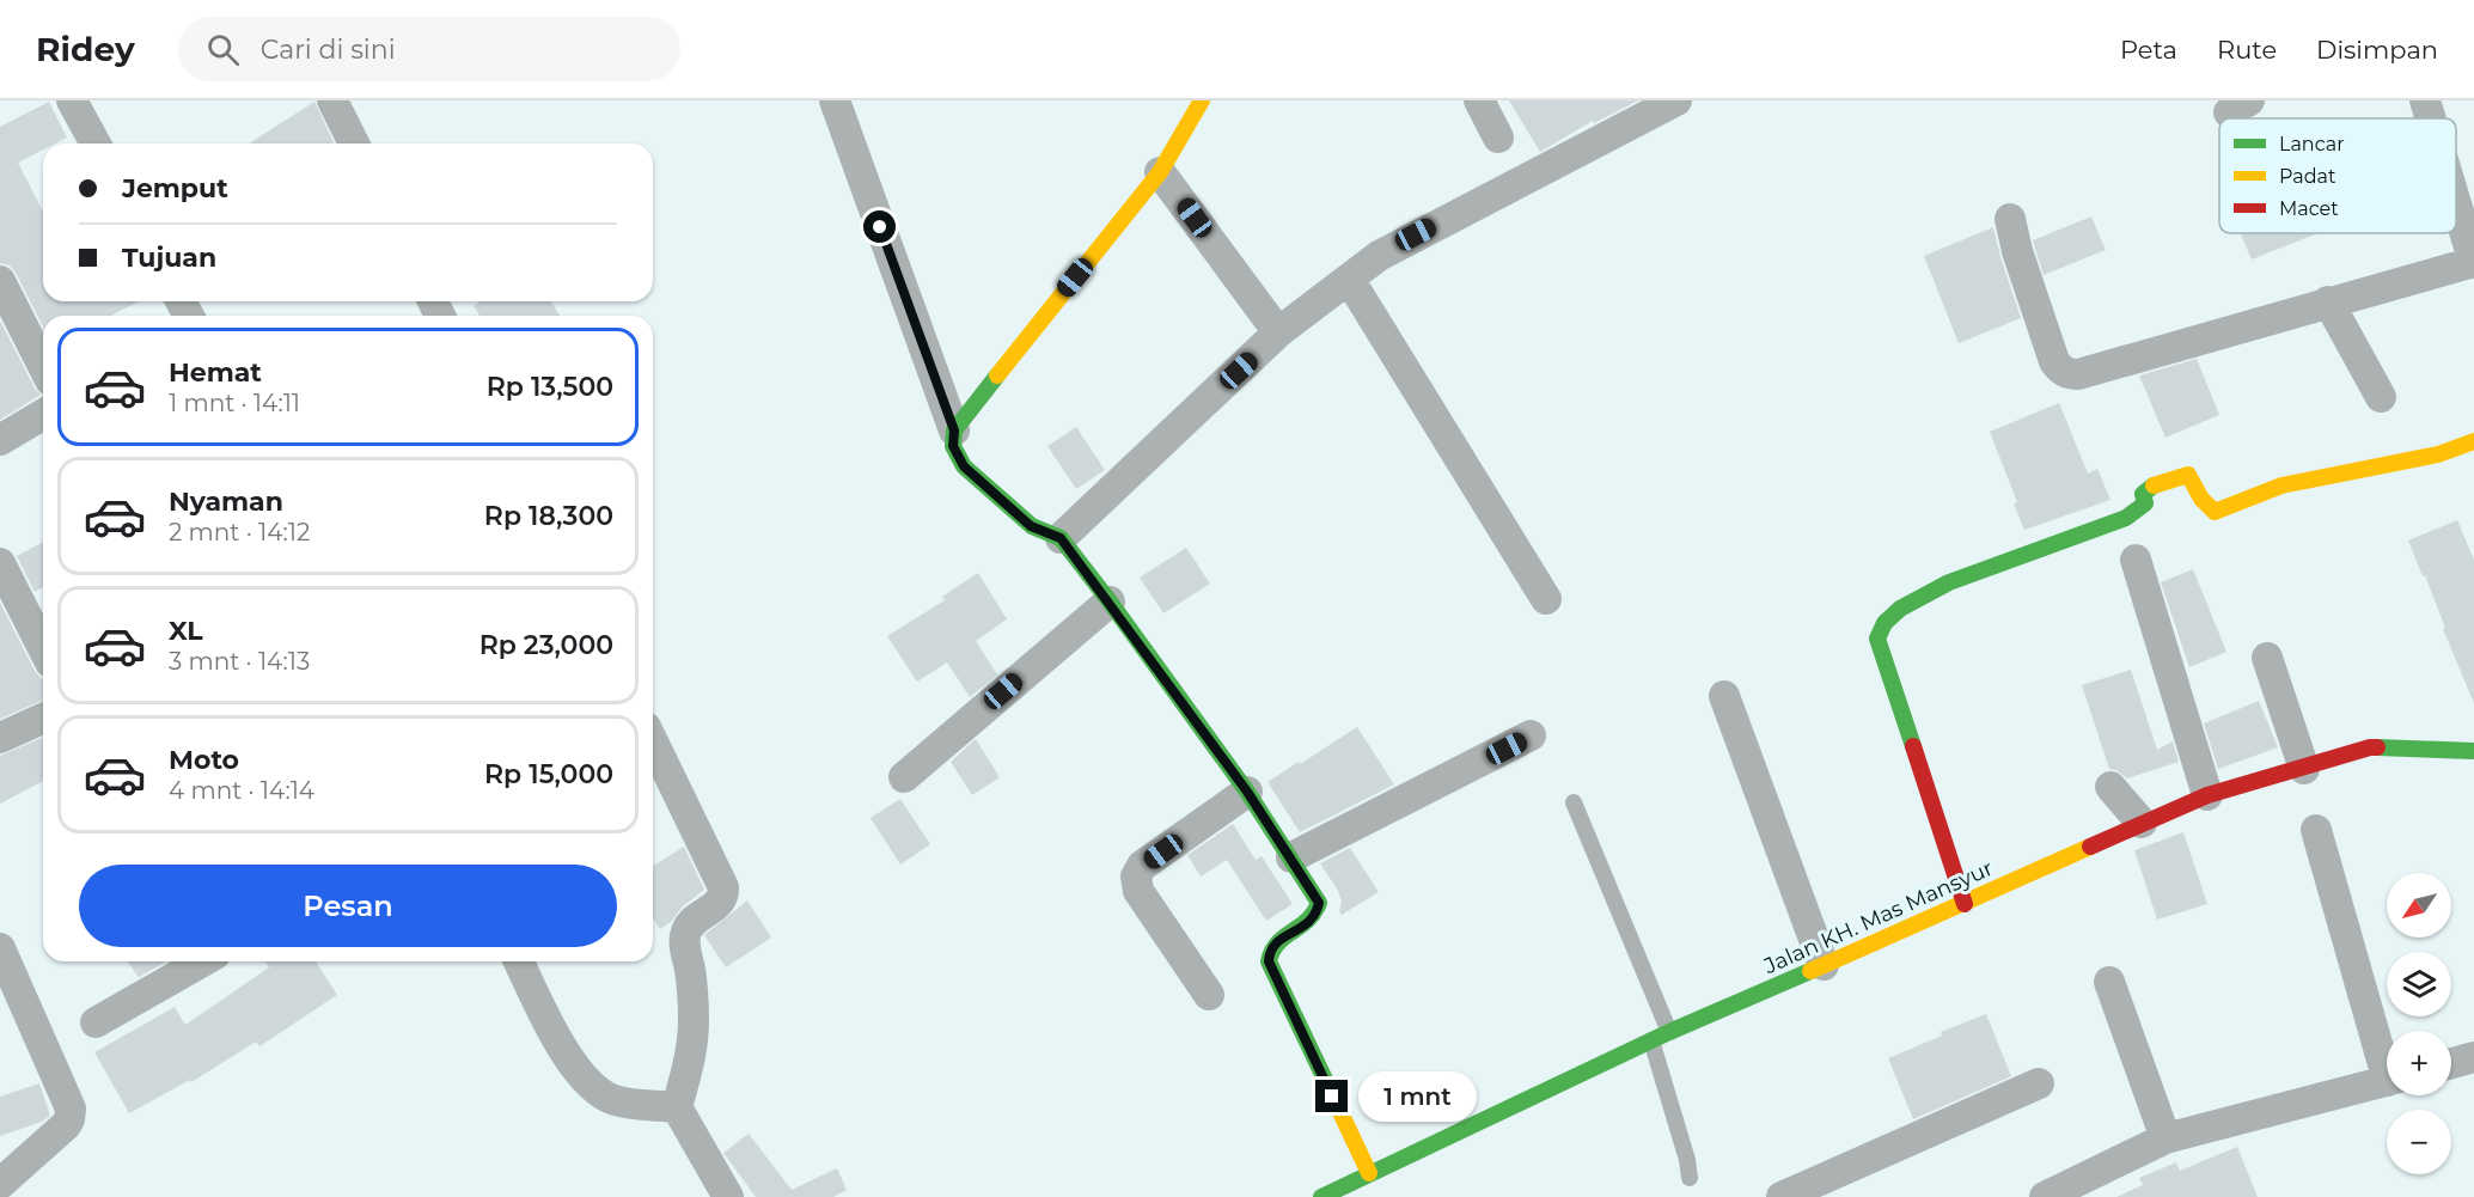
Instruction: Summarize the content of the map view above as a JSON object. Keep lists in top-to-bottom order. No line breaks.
{"streets":{"street":["Jalan KH. Mas Mansyur"]},"legend":["Lancar","Padat","Macet"],"north":"bottom left","page":{"header":"Ridey","search":"Cari di sini","nav":["Peta","Rute","Disimpan"],"banner":["Jemput","Tujuan"],"list":[{"name":"Hemat","note":"1 mnt · 14:11","value":"Rp 13,500"},{"name":"Nyaman","note":"2 mnt · 14:12","value":"Rp 18,300"},{"name":"XL","note":"3 mnt · 14:13","value":"Rp 23,000"},{"name":"Moto","note":"4 mnt · 14:14","value":"Rp 15,000"}],"buttons":"Pesan","map_buttons":["+","−"],"bubble":"1 mnt"}}
